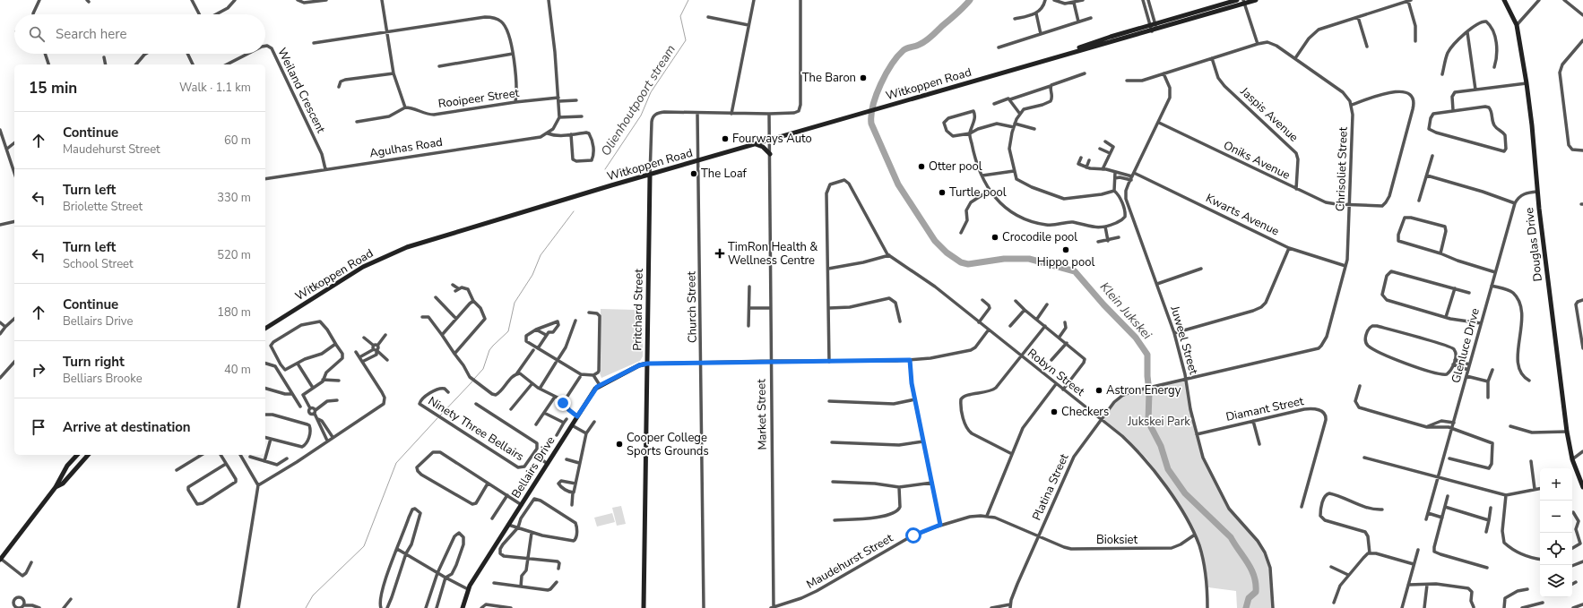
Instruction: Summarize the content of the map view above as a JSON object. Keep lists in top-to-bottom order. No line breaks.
{"streets":{"main road":["Witkoppen Road","Douglas Drive","Pritchard Street","Bellairs Drive"],"street":["Weiland Crescent","Rooipeer Street","Jaspis Avenue","Agulhas Road","Oniks Avenue","Chrisoliet Street","Kwarts Avenue","Church Street","Juweel Street","Glenluce Drive","Robyn Street","Diamant Street","Market Street","Ninety Three Bellairs","Platina Street","Bioksiet","Maudehurst Street"]},"crossings":[["Witkoppen Road","Church Street"],["Witkoppen Road","Pritchard Street"],["Witkoppen Road","Market Street"],["Weiland Crescent","Agulhas Road"],["Jaspis Avenue","Oniks Avenue"],["Oniks Avenue","Chrisoliet Street"],["Chrisoliet Street","Kwarts Avenue"],["Chrisoliet Street","Platina Street"],["Church Street","Pritchard Street"],["Pritchard Street","Bellairs Drive"],["Juweel Street","Diamant Street"],["Juweel Street","Platina Street"],["Robyn Street","Platina Street"],["Robyn Street","Bioksiet"],["Market Street","Maudehurst Street"],["Ninety Three Bellairs","Bellairs Drive"],["Platina Street","Bioksiet"],["Platina Street","Maudehurst Street"],["Bioksiet","Maudehurst Street"]],"water":["Olienhoutpoort stream","Klein Jukskei"],"parks":["Jukskei Park"],"places":{"other":["The Baron","Fourways Auto","Otter pool","The Loaf","Turtle pool","Crocodile pool","Hippo pool","Astron Energy","Checkers","Cooper College Sports Grounds"],"health":["TimRon Health & Wellness Centre"]},"page":{"search":"Search here","heading":["15 min","Walk · 1.1 km"],"list":[["Continue","Maudehurst Street","60 m"],["Turn left","Briolette Street","330 m"],["Turn left","School Street","520 m"],["Continue","Bellairs Drive","180 m"],["Turn right","Belliars Brooke","40 m"],"Arrive at destination"],"map_buttons":["+","−"]}}
